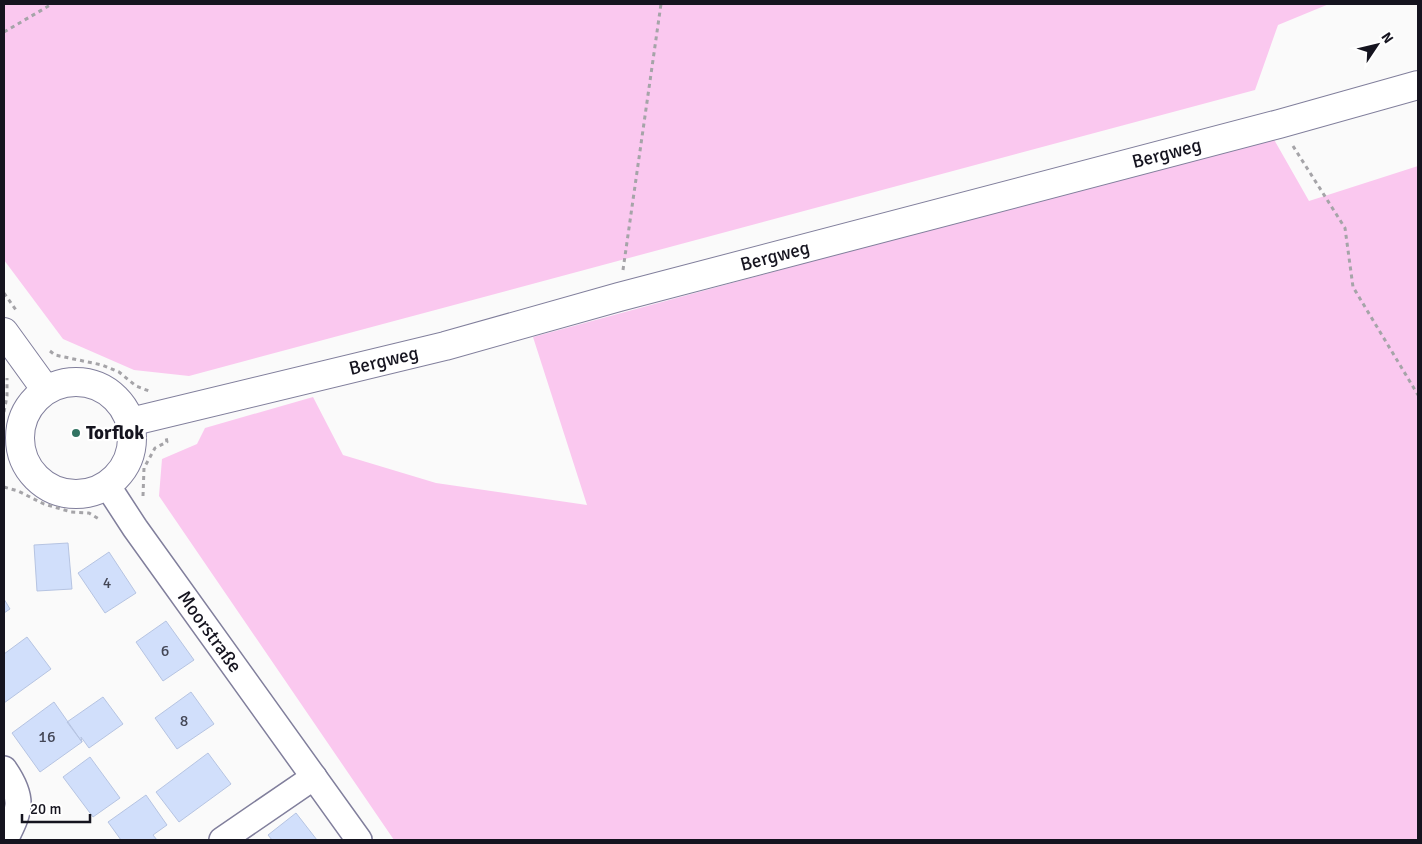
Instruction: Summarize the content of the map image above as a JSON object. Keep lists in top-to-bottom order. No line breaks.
{"streets":{"main road":["Bergweg"],"street":["Moorstraße"]},"crossings":[["Bergweg","Moorstraße"]],"places":["Torflok"],"house_numbers":["4","6","8","16"],"scale_bar":"20 m","north":"top right"}
